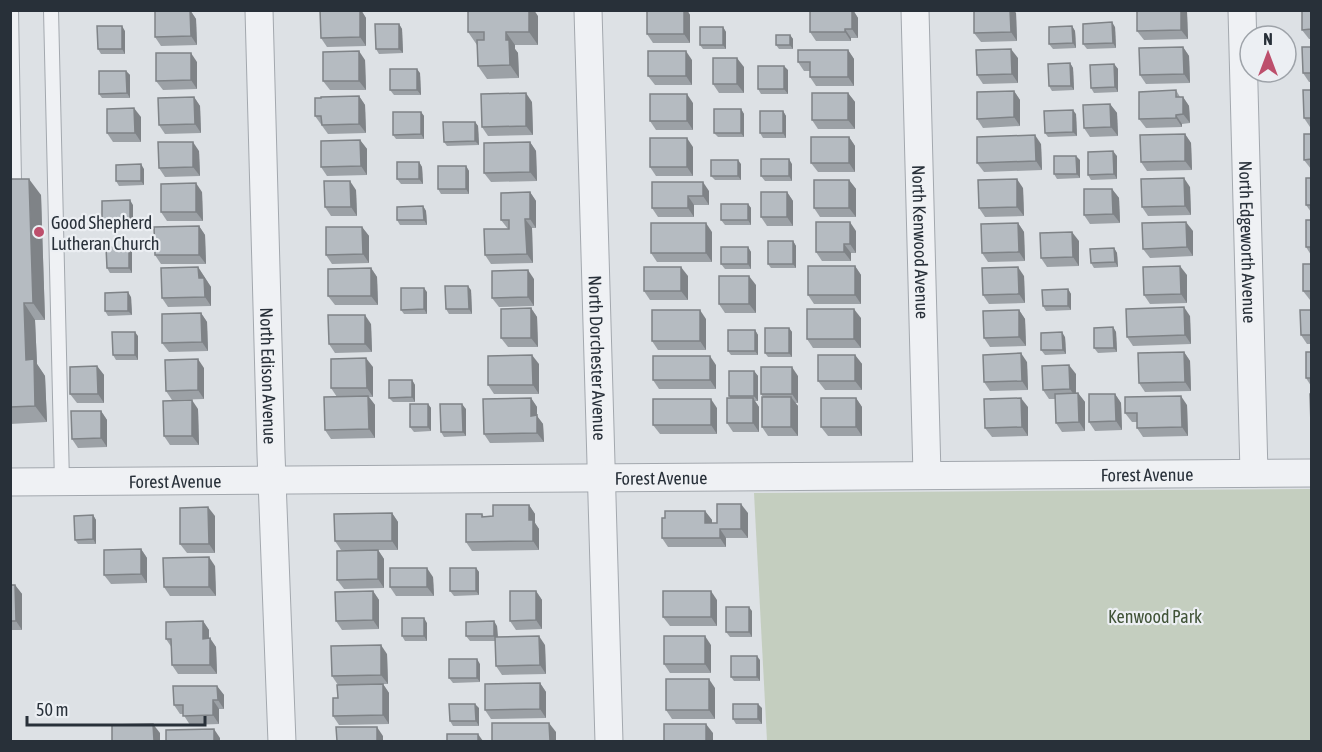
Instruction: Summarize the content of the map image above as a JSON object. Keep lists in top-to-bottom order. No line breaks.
{"streets":{"street":["North Edgeworth Avenue","North Kenwood Avenue","North Dorchester Avenue","North Edison Avenue","Forest Avenue"]},"crossings":[["North Edgeworth Avenue","Forest Avenue"],["North Kenwood Avenue","Forest Avenue"],["North Dorchester Avenue","Forest Avenue"],["North Edison Avenue","Forest Avenue"]],"parks":["Kenwood Park"],"places":["Good Shepherd Lutheran Church"],"scale_bar":"50 m","north":"top"}
